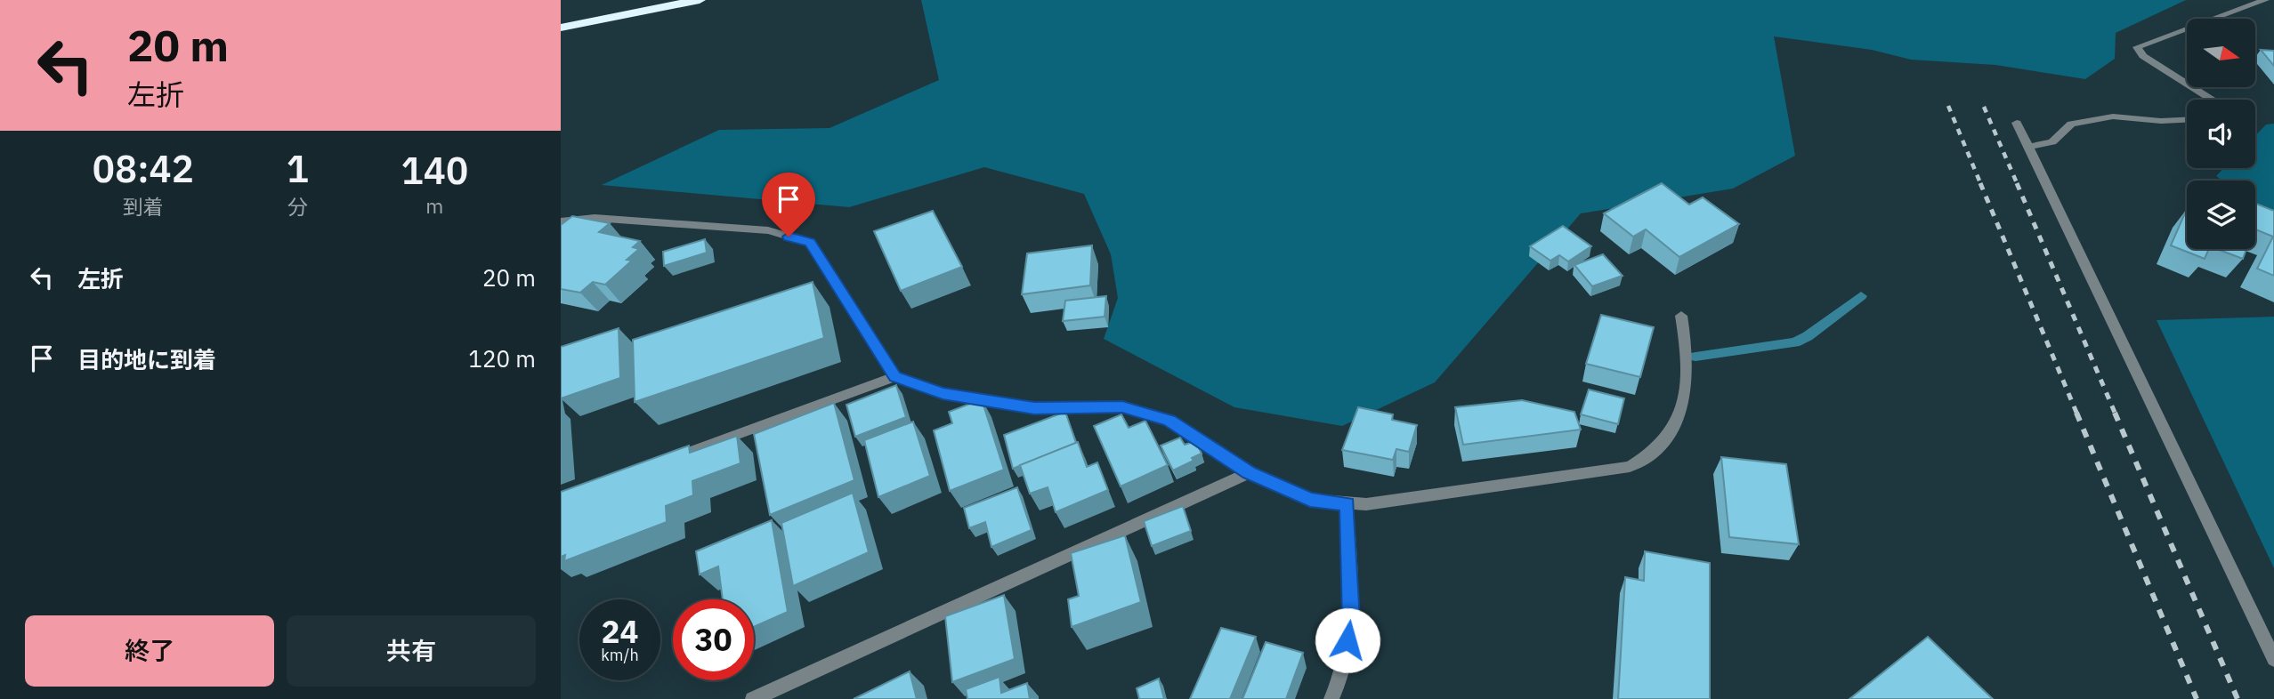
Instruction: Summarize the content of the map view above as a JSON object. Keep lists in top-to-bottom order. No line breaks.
{"north":"right","page":{"turn":["20 m","左折"],"eta":["08:42","到着","1","分","140","m"],"list":[{"name":"左折","value":"20 m"},{"name":"目的地に到着","value":"120 m"}],"speed":"24 km/h","limit":"30","buttons":["終了","共有"]}}
